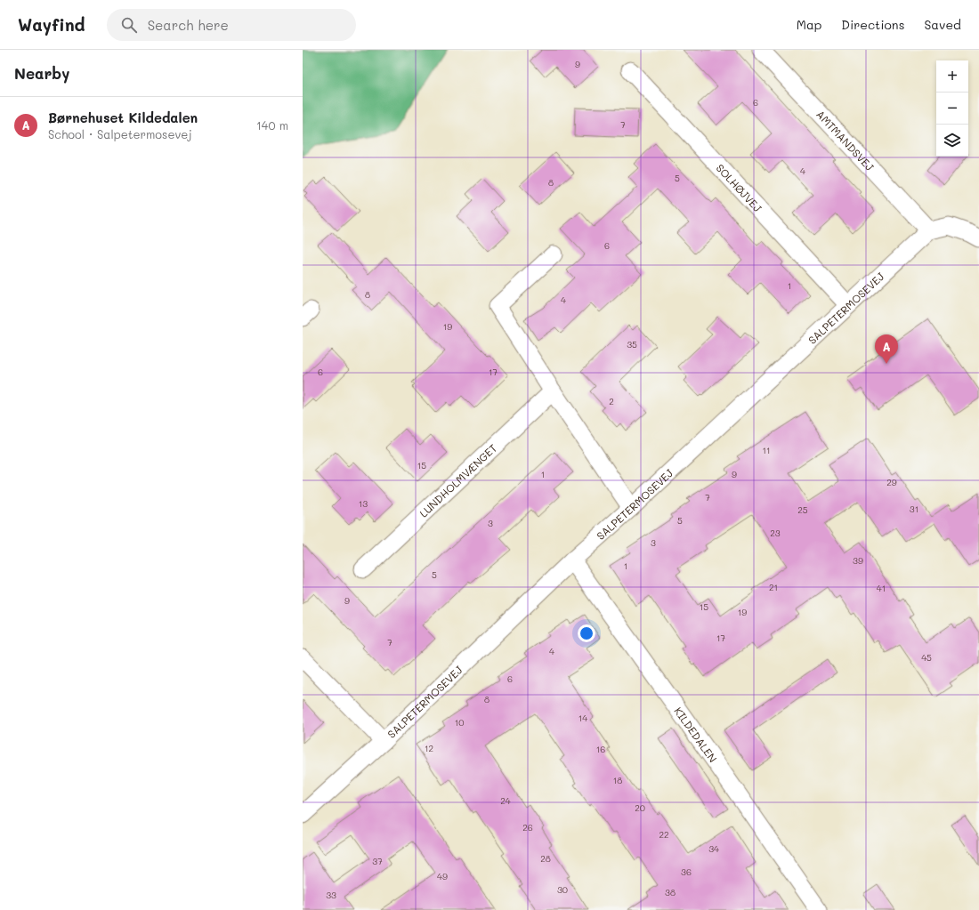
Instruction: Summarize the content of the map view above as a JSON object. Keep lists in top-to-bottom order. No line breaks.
{"streets":{"street":["AMTMANDSVEJ","SOLHØJVEJ","SALPETERMOSEVEJ","LUNDHOLMVÆNGET","KILDEDALEN"]},"crossings":[["AMTMANDSVEJ","SALPETERMOSEVEJ"],["SOLHØJVEJ","SALPETERMOSEVEJ"],["SALPETERMOSEVEJ","KILDEDALEN"]],"house_numbers":["9","6","7","4","5","8","6","1","8","4","19","35","6","17","2","11","15","1","9","29","7","13","31","25","5","3","23","3","39","1","5","21","41","9","15","19","17","7","4","45","6","8","14","10","12","16","18","24","20","26","22","34","28","37","36","49","30","38","33"],"page":{"header":"Wayfind","search":"Search here","nav":["Map","Directions","Saved"],"heading":"Nearby","map_buttons":["+","−"],"list":[{"mark":"A","name":"Børnehuset Kildedalen","note":"School · Salpetermosevej","value":"140 m"}],"pins":"A"}}
